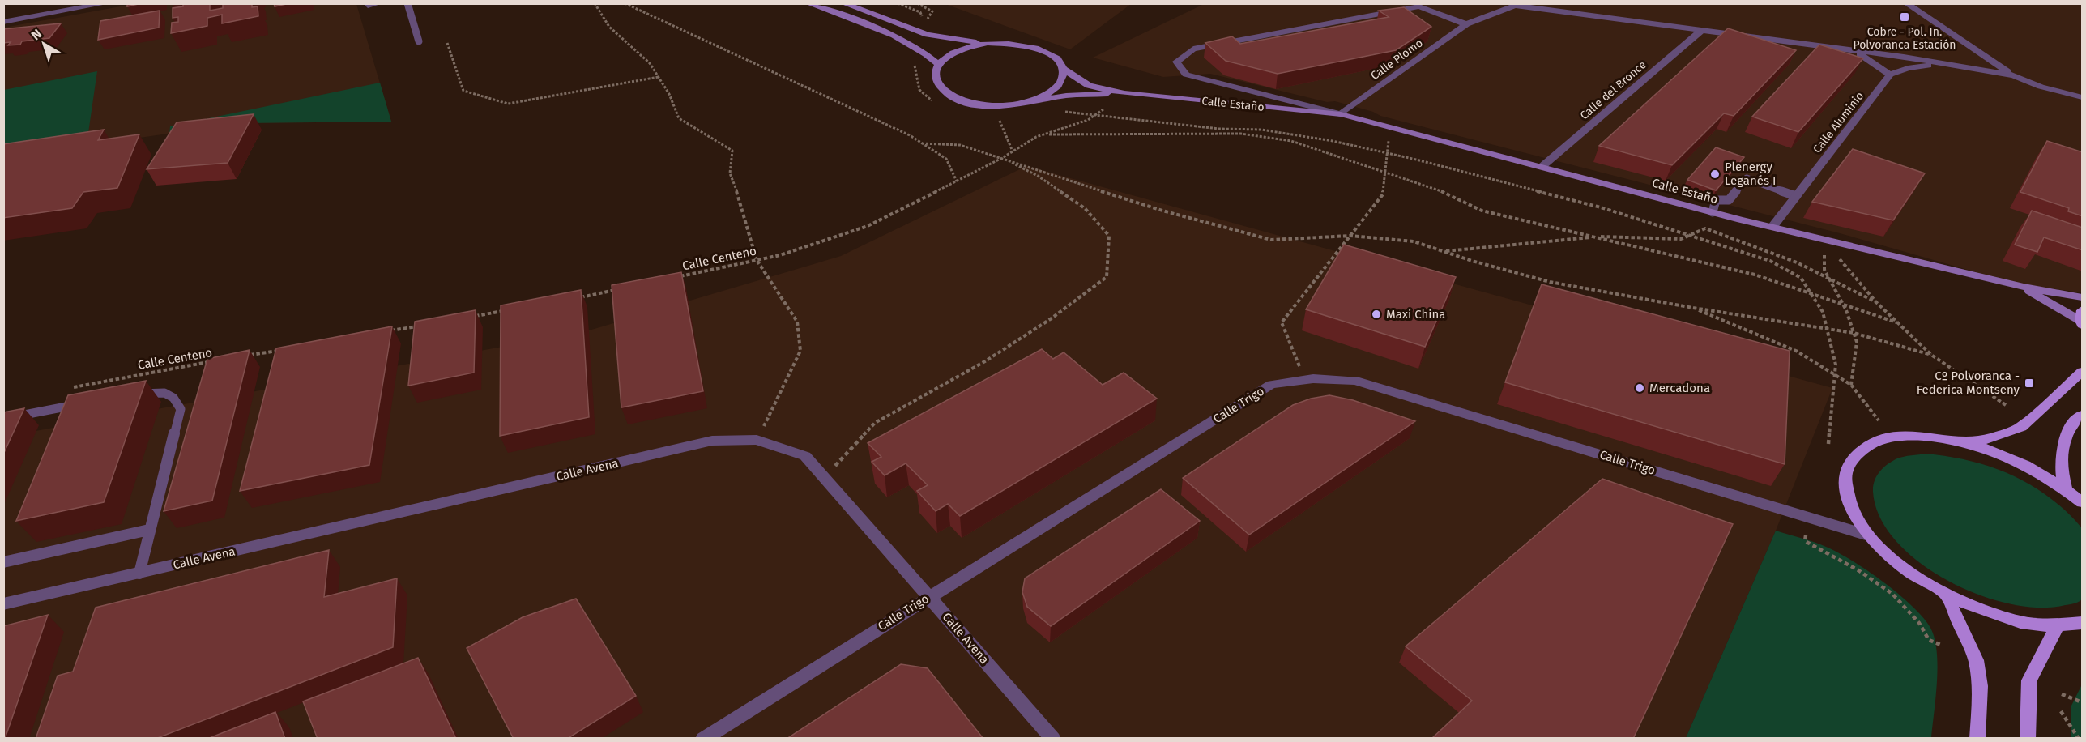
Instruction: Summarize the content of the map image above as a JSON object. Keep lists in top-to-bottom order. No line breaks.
{"streets":{"main road":["Calle Estaño"],"street":["Calle Plomo","Calle del Bronce","Calle Aluminio","Calle Trigo","Calle Avena"],"path":["Calle Centeno"]},"crossings":[["Calle Plomo","Calle Estaño"],["Calle del Bronce","Calle Estaño"],["Calle Estaño","Calle Aluminio"],["Calle Estaño","Calle Centeno"],["Calle Trigo","Calle Avena"]],"places":{"transit":["Cobre - Pol. In. Polvoranca Estación","Cº Polvoranca - Federica Montseny"],"other":["Plenergy Leganés I","Maxi China","Mercadona"]},"north":"top left"}
